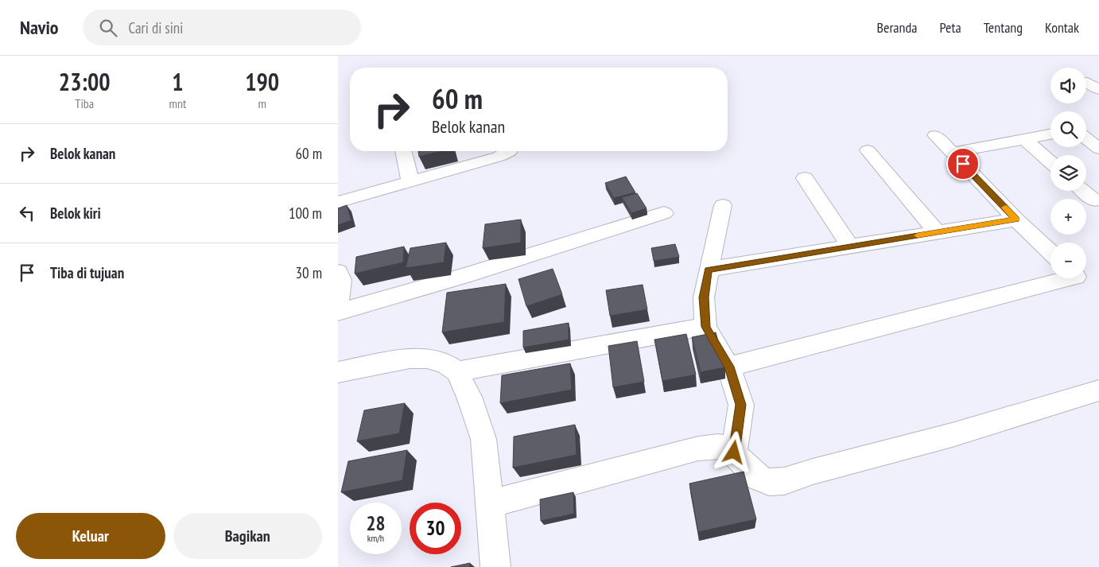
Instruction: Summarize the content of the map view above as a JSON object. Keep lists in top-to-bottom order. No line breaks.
{"page":{"header":"Navio","search":"Cari di sini","nav":["Beranda","Peta","Tentang","Kontak"],"eta":["23:00","Tiba","1","mnt","190","m"],"map_buttons":["+","−"],"turn":["60 m","Belok kanan"],"list":[{"name":"Belok kanan","value":"60 m"},{"name":"Belok kiri","value":"100 m"},{"name":"Tiba di tujuan","value":"30 m"}],"speed":"28 km/h","limit":"30","buttons":["Keluar","Bagikan"]}}
